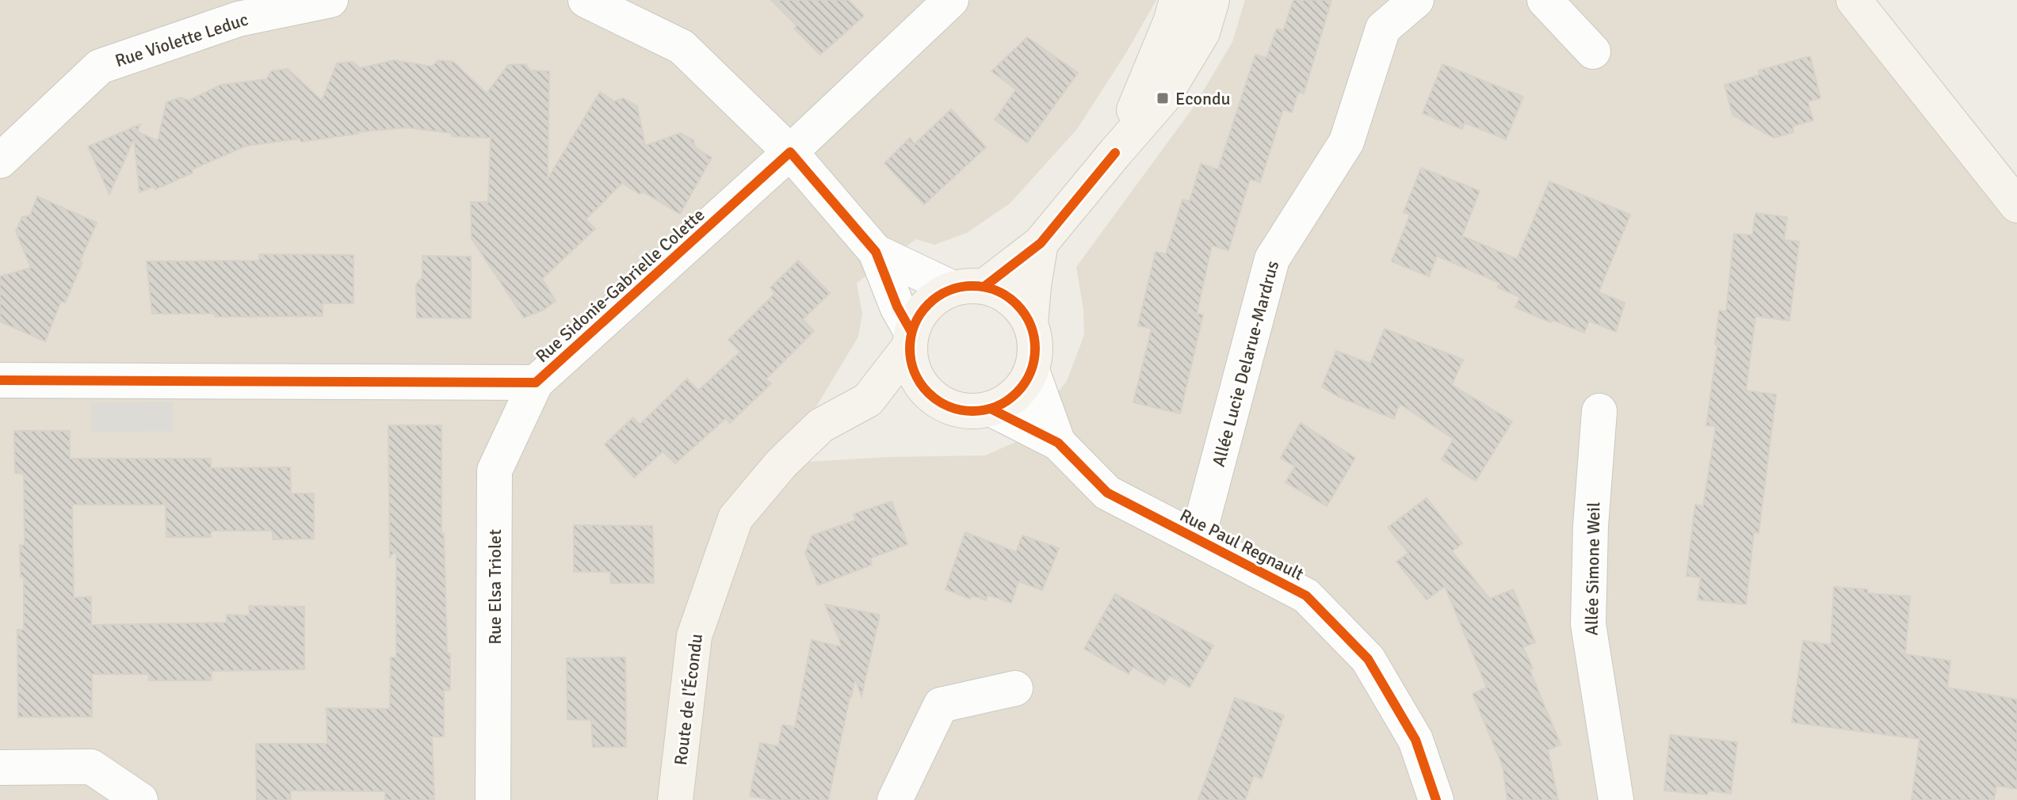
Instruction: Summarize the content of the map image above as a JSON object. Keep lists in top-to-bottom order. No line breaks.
{"streets":{"street":["Rue Violette Leduc","Rue Sidonie-Gabrielle Colette","Allée Lucie Delarue-Mardrus","Rue Paul Regnault","Allée Simone Weil","Rue Elsa Triolet","Route de l'Écondu"]},"crossings":[["Rue Sidonie-Gabrielle Colette","Rue Elsa Triolet"],["Allée Lucie Delarue-Mardrus","Rue Paul Regnault"],["Rue Paul Regnault","Route de l'Écondu"]],"places":{"transit":["Econdu"]}}
